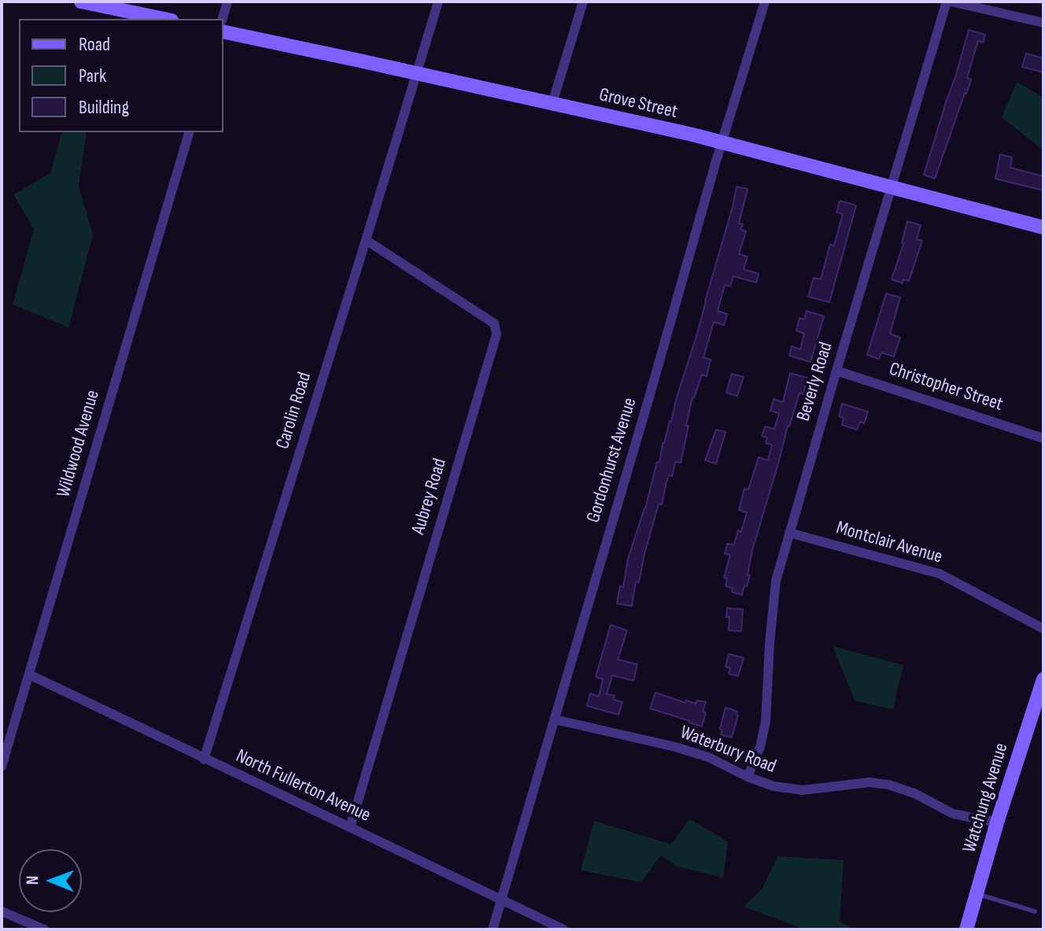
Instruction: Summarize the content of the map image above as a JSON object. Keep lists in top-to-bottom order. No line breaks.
{"streets":{"main road":["Grove Street","Watchung Avenue"],"street":["Beverly Road","Christopher Street","Carolin Road","Wildwood Avenue","Gordonhurst Avenue","Aubrey Road","Montclair Avenue","Waterbury Road","North Fullerton Avenue"]},"crossings":[["Grove Street","Beverly Road"],["Grove Street","Carolin Road"],["Grove Street","Gordonhurst Avenue"],["Beverly Road","Christopher Street"],["Beverly Road","Montclair Avenue"],["Beverly Road","Waterbury Road"],["Carolin Road","Aubrey Road"],["Carolin Road","North Fullerton Avenue"],["Wildwood Avenue","North Fullerton Avenue"],["Gordonhurst Avenue","Waterbury Road"],["Gordonhurst Avenue","North Fullerton Avenue"],["Aubrey Road","North Fullerton Avenue"],["Waterbury Road","Watchung Avenue"]],"legend":["Road","Park","Building"],"north":"left"}
